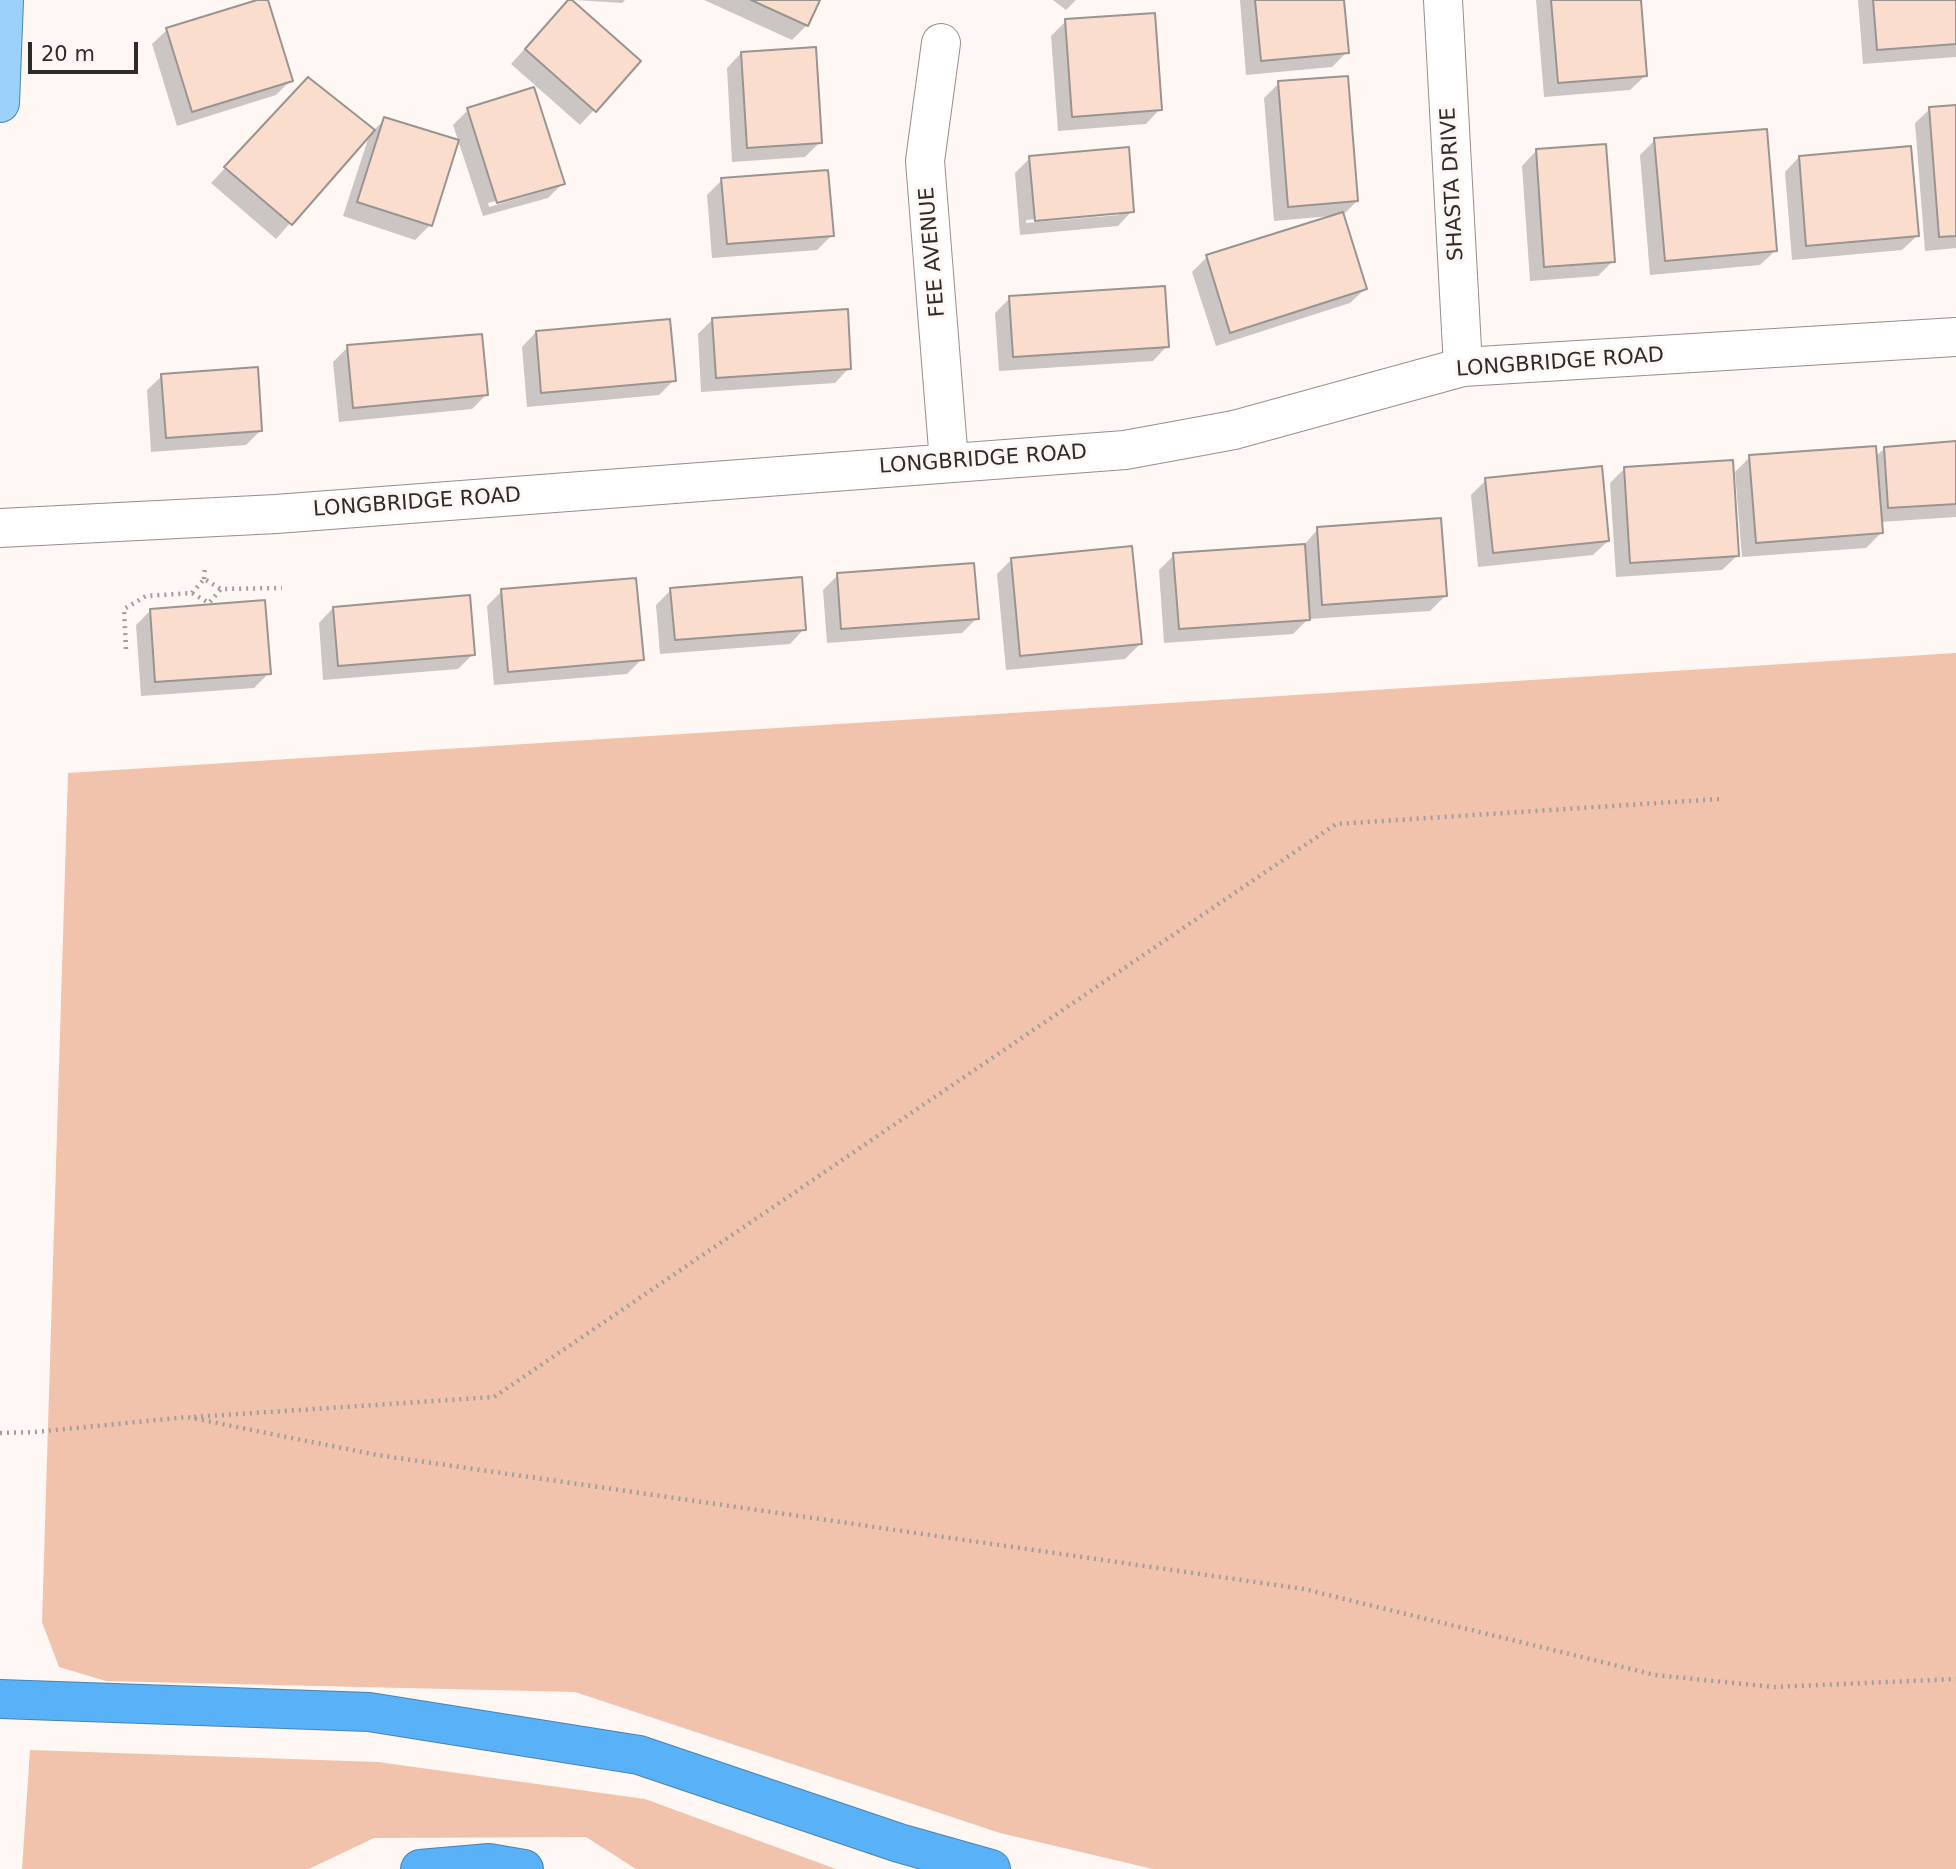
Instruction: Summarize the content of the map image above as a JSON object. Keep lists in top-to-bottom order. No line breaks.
{"streets":{"street":["SHASTA DRIVE","FEE AVENUE","LONGBRIDGE ROAD"]},"crossings":[["SHASTA DRIVE","LONGBRIDGE ROAD"],["FEE AVENUE","LONGBRIDGE ROAD"]],"scale_bar":"20 m"}
